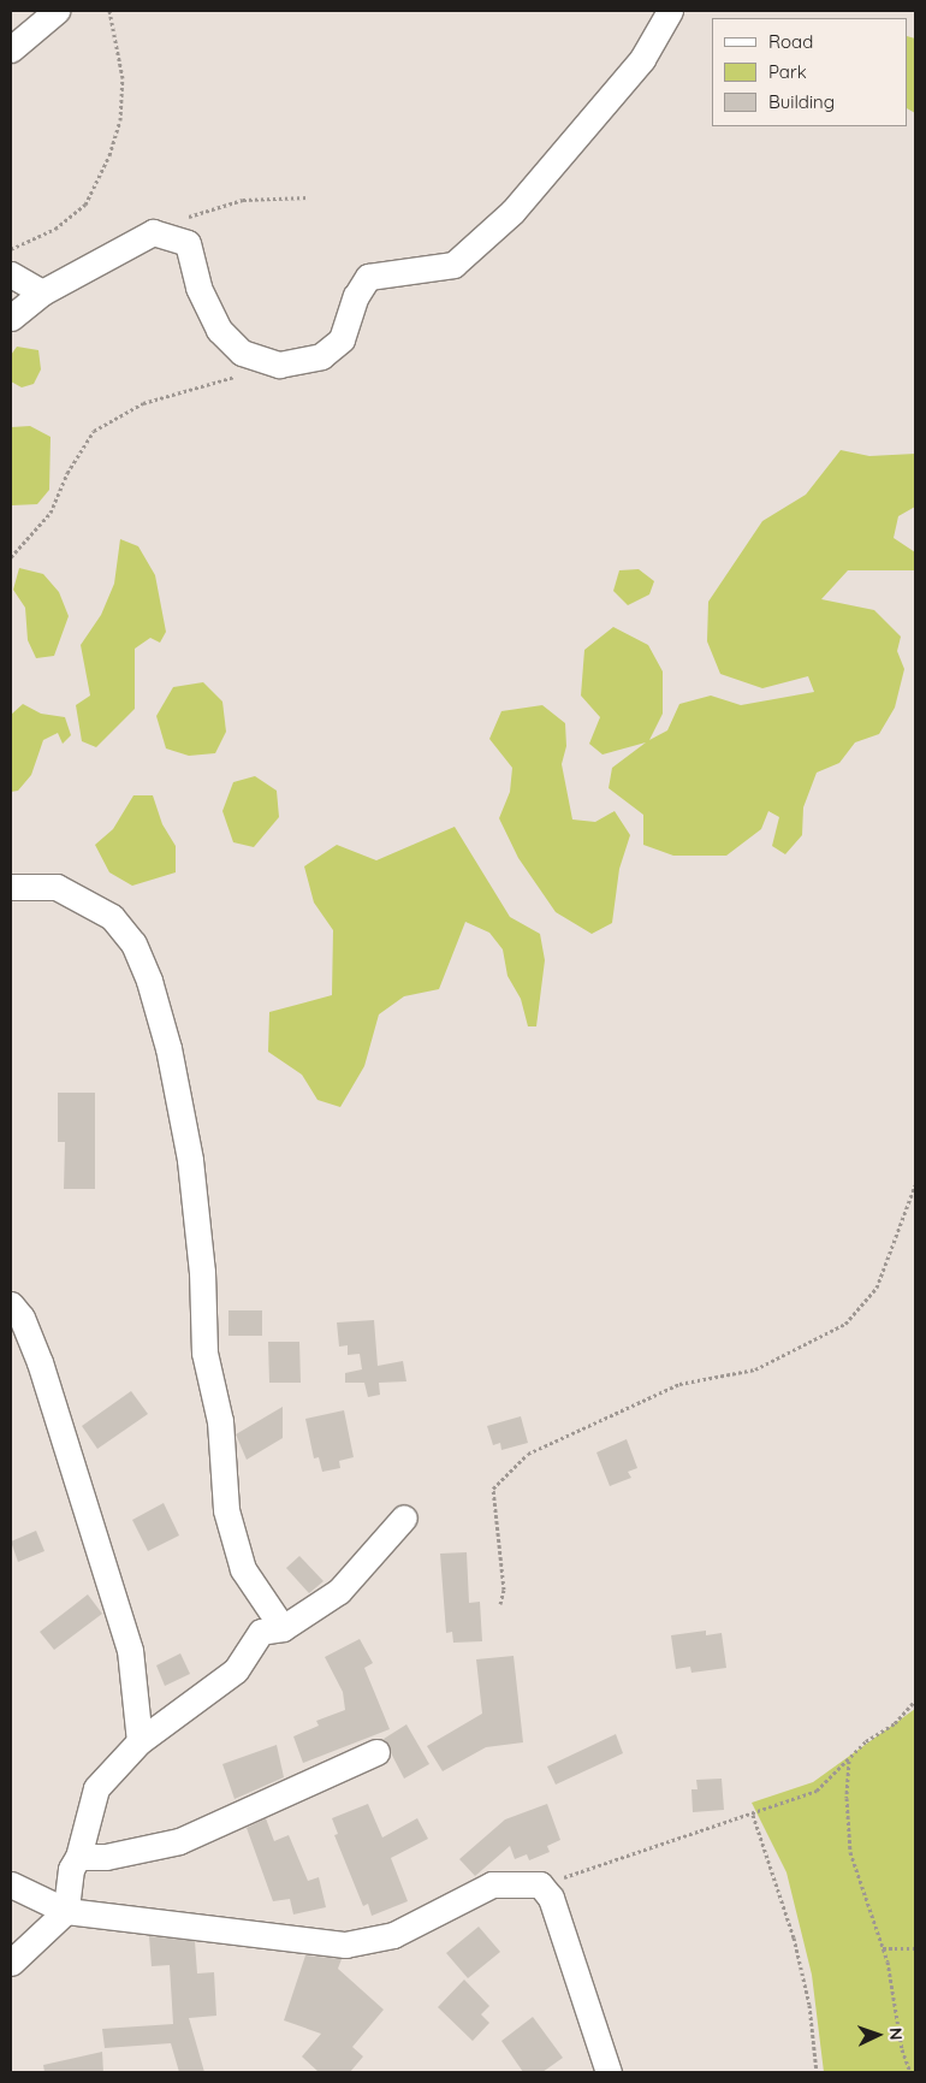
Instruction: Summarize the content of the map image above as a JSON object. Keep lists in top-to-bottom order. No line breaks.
{"legend":["Road","Park","Building"],"north":"right"}
